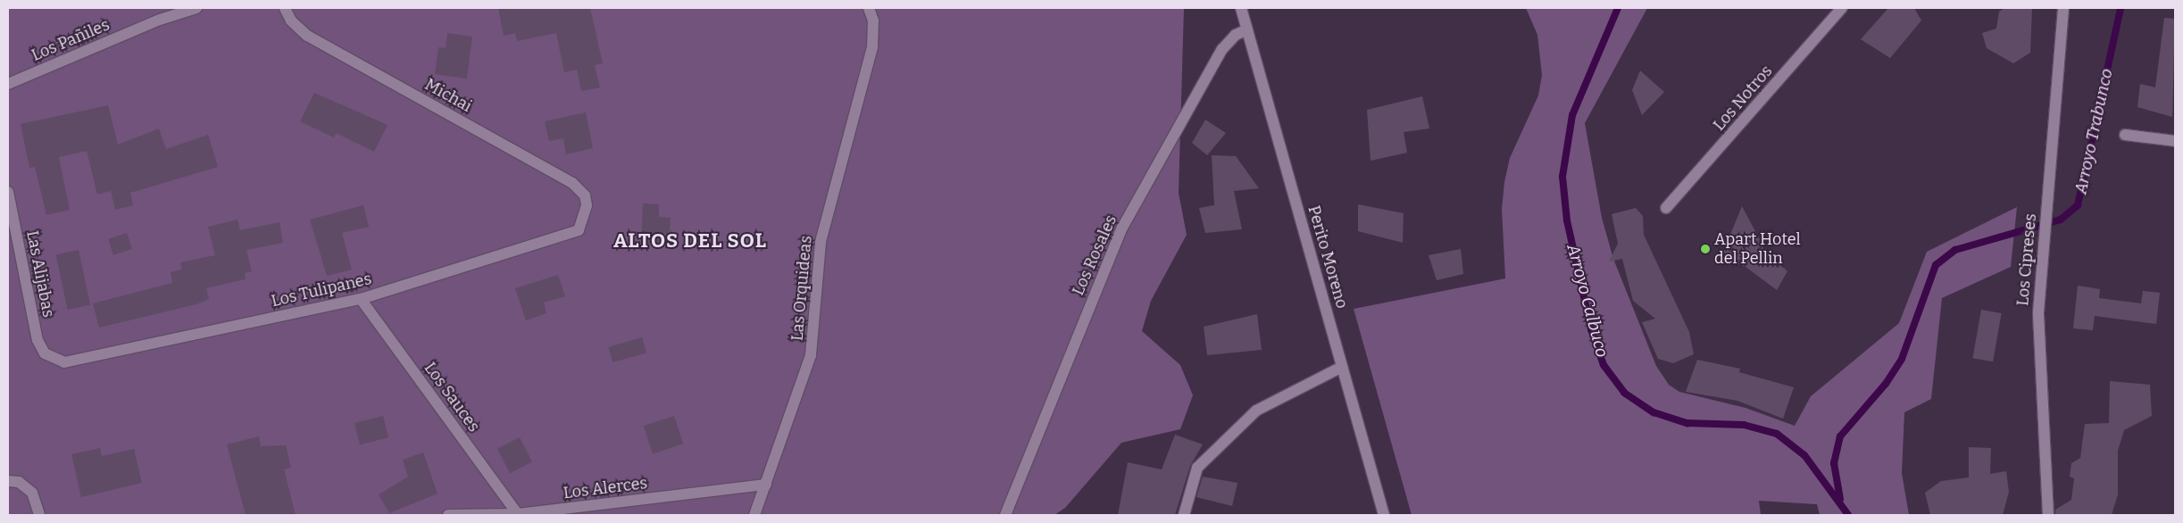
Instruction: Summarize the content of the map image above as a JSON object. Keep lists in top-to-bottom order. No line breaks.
{"streets":{"street":["Los Pañiles","Michai","Los Notros","Los Rosales","Perito Moreno","Los Cipreses","Las Alijabas","Las Orquideas","Los Tulipanes","Los Sauces","Los Alerces"]},"crossings":[["Michai","Los Tulipanes"],["Los Rosales","Perito Moreno"],["Las Alijabas","Los Tulipanes"],["Las Orquideas","Los Alerces"],["Los Tulipanes","Los Sauces"],["Los Sauces","Los Alerces"]],"districts":["ALTOS DEL SOL"],"water":["Arroyo Trabunco","Arroyo Calbuco"],"places":["Apart Hotel del Pellin"]}
